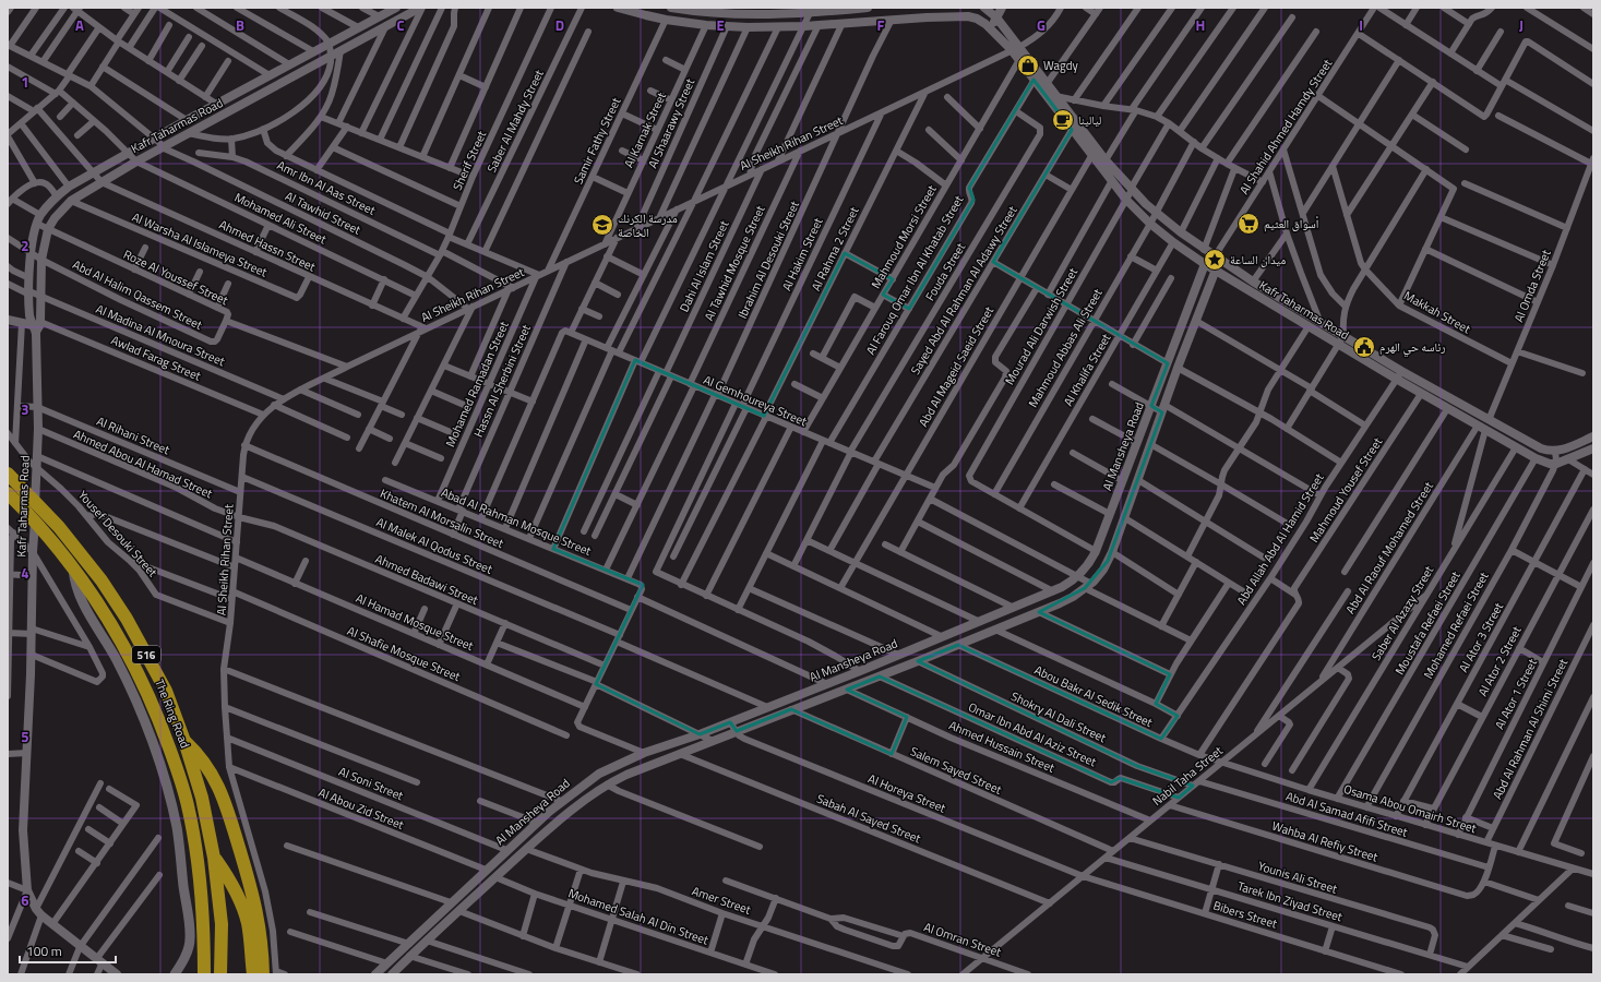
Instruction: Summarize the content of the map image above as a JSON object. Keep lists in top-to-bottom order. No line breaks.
{"streets":{"highway":["516","The Ring Road"],"street":["Saber Al Mahdy Street","Al Shaarawy Street","Kafr Taharmas Road","Al Shahid Ahmed Hamdy Street","Al Karnak Street","Samir Fathy Street","Al Sheikh Rihan Street","Sherif Street","Amr Ibn Al Aas Street","Al Tawhid Street","Mohamed Ali Street","Mahmoud Morsi Street","Al Warsha Al Islameya Street","Ahmed Hassn Street","Al Rahma 2 Street","Al Hakim Street","Ibrahim Al Desouki Street","Al Tawhid Mosque Street","Dahi Al Islam Street","Fouda Street","Al Farouq Omar Ibn Al Khatab Street","Roze Al Youssef Street","Al Omda Street","Sayed Abd Al Rahman Al Adawy Street","Abd Al Halim Qassem Street","Makkah Street","Mourad Ali Darwish Street","Al Madina Al Mnoura Street","Mahmoud Abbas Ali Street","Awlad Farag Street","Abd Al Mageid Saeid Street","Al Khalifa Street","Hassn Al Sherbini Street","Mohamed Ramadan Street","Al Gemhoureya Street","Al Rihani Street","Al Mansheya Road","Ahmed Abou Al Hamad Street","Mahmoud Yousef Street","Khatem Al Morsalin Street","Abad Al Rahman Mosque Street","Yousef Desouki Street","Abd Allah Abd Al Hamid Street","Al Malek Al Qodus Street","Abd Al Raouf Mohamed Street","Ahmed Badawi Street","Saber Al Azazy Street","Al Hamad Mosque Street","Moustafa Refaei Street","Mohamed Refaei Street","Al Ator 3 Street","Al Shafie Mosque Street","Al Ator 2 Street","Al Ator 1 Street","Abou Bakr Al Sedik Street","Shokry Al Dali Street","Abd Al Rahman Al Shimi Street","Omar Ibn Abd Al Aziz Street","Ahmed Hussain Street","Salem Sayed Street","Nabil Taha Street","Al Soni Street","Al Horeya Street","Al Abou Zid Street","Osama Abou Omairh Street","Abd Al Samad Afifi Street","Sabah Al Sayed Street","Wahba Al Refiy Street","Younis Ali Street","Amer Street","Tarek Ibn Ziyad Street","Bibers Street","Mohamed Salah Al Din Street","Al Omran Street"]},"crossings":[["Al Shaarawy Street","Al Sheikh Rihan Street"],["Kafr Taharmas Road","Al Shahid Ahmed Hamdy Street"],["Kafr Taharmas Road","Al Sheikh Rihan Street"],["Kafr Taharmas Road","Al Tawhid Street"],["Kafr Taharmas Road","Mohamed Ali Street"],["Kafr Taharmas Road","Mahmoud Morsi Street"],["Kafr Taharmas Road","Al Warsha Al Islameya Street"],["Kafr Taharmas Road","Ahmed Hassn Street"],["Kafr Taharmas Road","Al Farouq Omar Ibn Al Khatab Street"],["Kafr Taharmas Road","Roze Al Youssef Street"],["Kafr Taharmas Road","Al Omda Street"],["Kafr Taharmas Road","Sayed Abd Al Rahman Al Adawy Street"],["Kafr Taharmas Road","Abd Al Halim Qassem Street"],["Kafr Taharmas Road","Mourad Ali Darwish Street"],["Kafr Taharmas Road","Al Madina Al Mnoura Street"],["Kafr Taharmas Road","Mahmoud Abbas Ali Street"],["Kafr Taharmas Road","Awlad Farag Street"],["Kafr Taharmas Road","Abd Al Mageid Saeid Street"],["Kafr Taharmas Road","Al Khalifa Street"],["Kafr Taharmas Road","Al Rihani Street"],["Kafr Taharmas Road","Al Mansheya Road"],["Kafr Taharmas Road","Ahmed Abou Al Hamad Street"],["Kafr Taharmas Road","Mahmoud Yousef Street"],["Kafr Taharmas Road","Yousef Desouki Street"],["Kafr Taharmas Road","Abd Allah Abd Al Hamid Street"],["Kafr Taharmas Road","Abd Al Raouf Mohamed Street"],["Kafr Taharmas Road","Saber Al Azazy Street"],["Kafr Taharmas Road","Moustafa Refaei Street"],["Kafr Taharmas Road","Mohamed Refaei Street"],["Al Karnak Street","Al Sheikh Rihan Street"],["Samir Fathy Street","Al Sheikh Rihan Street"],["Al Sheikh Rihan Street","Amr Ibn Al Aas Street"],["Al Sheikh Rihan Street","Al Tawhid Street"],["Al Sheikh Rihan Street","Mahmoud Morsi Street"],["Al Sheikh Rihan Street","Ahmed Hassn Street"],["Al Sheikh Rihan Street","Al Rahma 2 Street"],["Al Sheikh Rihan Street","Al Hakim Street"],["Al Sheikh Rihan Street","Ibrahim Al Desouki Street"],["Al Sheikh Rihan Street","Al Tawhid Mosque Street"],["Al Sheikh Rihan Street","Dahi Al Islam Street"],["Al Sheikh Rihan Street","Roze Al Youssef Street"],["Al Sheikh Rihan Street","Al Madina Al Mnoura Street"],["Al Sheikh Rihan Street","Awlad Farag Street"],["Al Sheikh Rihan Street","Hassn Al Sherbini Street"],["Al Sheikh Rihan Street","Mohamed Ramadan Street"],["Al Sheikh Rihan Street","Al Rihani Street"],["Al Sheikh Rihan Street","Ahmed Abou Al Hamad Street"],["Al Sheikh Rihan Street","Khatem Al Morsalin Street"],["Al Sheikh Rihan Street","Yousef Desouki Street"],["Al Sheikh Rihan Street","Al Malek Al Qodus Street"],["Al Sheikh Rihan Street","Ahmed Badawi Street"],["Al Sheikh Rihan Street","Al Hamad Mosque Street"],["Al Sheikh Rihan Street","Al Shafie Mosque Street"],["Al Sheikh Rihan Street","Al Soni Street"],["Al Sheikh Rihan Street","Al Abou Zid Street"],["Sherif Street","Amr Ibn Al Aas Street"],["Sherif Street","Al Tawhid Street"],["Sherif Street","Mohamed Ali Street"],["Sherif Street","Ahmed Hassn Street"],["Mahmoud Morsi Street","Al Gemhoureya Street"],["Al Warsha Al Islameya Street","Ahmed Hassn Street"],["Al Rahma 2 Street","Al Gemhoureya Street"],["Al Hakim Street","Al Gemhoureya Street"],["Ibrahim Al Desouki Street","Al Gemhoureya Street"],["Ibrahim Al Desouki Street","Abad Al Rahman Mosque Street"],["Al Tawhid Mosque Street","Al Gemhoureya Street"],["Al Tawhid Mosque Street","Abad Al Rahman Mosque Street"],["Dahi Al Islam Street","Al Gemhoureya Street"],["Fouda Street","Al Farouq Omar Ibn Al Khatab Street"],["Fouda Street","Al Gemhoureya Street"],["Al Farouq Omar Ibn Al Khatab Street","Al Gemhoureya Street"],["Roze Al Youssef Street","Abd Al Halim Qassem Street"],["Al Omda Street","Makkah Street"],["Sayed Abd Al Rahman Al Adawy Street","Al Gemhoureya Street"],["Mourad Ali Darwish Street","Mahmoud Abbas Ali Street"],["Abd Al Mageid Saeid Street","Al Gemhoureya Street"],["Hassn Al Sherbini Street","Khatem Al Morsalin Street"],["Hassn Al Sherbini Street","Abad Al Rahman Mosque Street"],["Mohamed Ramadan Street","Abad Al Rahman Mosque Street"],["Al Mansheya Road","Al Malek Al Qodus Street"],["Al Mansheya Road","Abou Bakr Al Sedik Street"],["Al Mansheya Road","Shokry Al Dali Street"],["Al Mansheya Road","Omar Ibn Abd Al Aziz Street"],["Al Mansheya Road","Ahmed Hussain Street"],["Al Mansheya Road","Salem Sayed Street"],["Al Mansheya Road","Al Soni Street"],["Al Mansheya Road","Al Horeya Street"],["Al Mansheya Road","Al Abou Zid Street"],["Al Mansheya Road","Sabah Al Sayed Street"],["Al Mansheya Road","Amer Street"],["Al Mansheya Road","Mohamed Salah Al Din Street"],["Ahmed Abou Al Hamad Street","Ahmed Badawi Street"],["Mahmoud Yousef Street","Abou Bakr Al Sedik Street"],["Abd Allah Abd Al Hamid Street","Abou Bakr Al Sedik Street"],["Abd Al Raouf Mohamed Street","Nabil Taha Street"],["Saber Al Azazy Street","Nabil Taha Street"],["Saber Al Azazy Street","Osama Abou Omairh Street"],["Moustafa Refaei Street","Osama Abou Omairh Street"],["Mohamed Refaei Street","Osama Abou Omairh Street"],["Al Ator 3 Street","Osama Abou Omairh Street"],["Al Ator 2 Street","Osama Abou Omairh Street"],["Al Ator 1 Street","Osama Abou Omairh Street"],["Abou Bakr Al Sedik Street","Nabil Taha Street"],["Abou Bakr Al Sedik Street","Osama Abou Omairh Street"],["Shokry Al Dali Street","Nabil Taha Street"],["Shokry Al Dali Street","Abd Al Samad Afifi Street"],["Abd Al Rahman Al Shimi Street","Osama Abou Omairh Street"],["Omar Ibn Abd Al Aziz Street","Nabil Taha Street"],["Ahmed Hussain Street","Nabil Taha Street"],["Salem Sayed Street","Nabil Taha Street"],["Nabil Taha Street","Al Horeya Street"],["Nabil Taha Street","Osama Abou Omairh Street"],["Nabil Taha Street","Abd Al Samad Afifi Street"],["Nabil Taha Street","Sabah Al Sayed Street"],["Nabil Taha Street","Wahba Al Refiy Street"],["Nabil Taha Street","Younis Ali Street"],["Nabil Taha Street","Tarek Ibn Ziyad Street"],["Nabil Taha Street","Bibers Street"],["Nabil Taha Street","Al Omran Street"],["Al Horeya Street","Bibers Street"],["Younis Ali Street","Tarek Ibn Ziyad Street"]],"places":{"shop":["Wagdy"],"cafe":["ليالينا"],"supermarket":["أسواق العثيم"],"school or university":["مدرسة الكرنك الخاصة"],"place":["ميدان الساعة"],"public building":["رئاسه حي الهرم"]},"scale_bar":"100 m","grid":{"columns":["A","B","C","D","E","F","G","H","I","J"],"rows":["1","2","3","4","5","6"]}}
